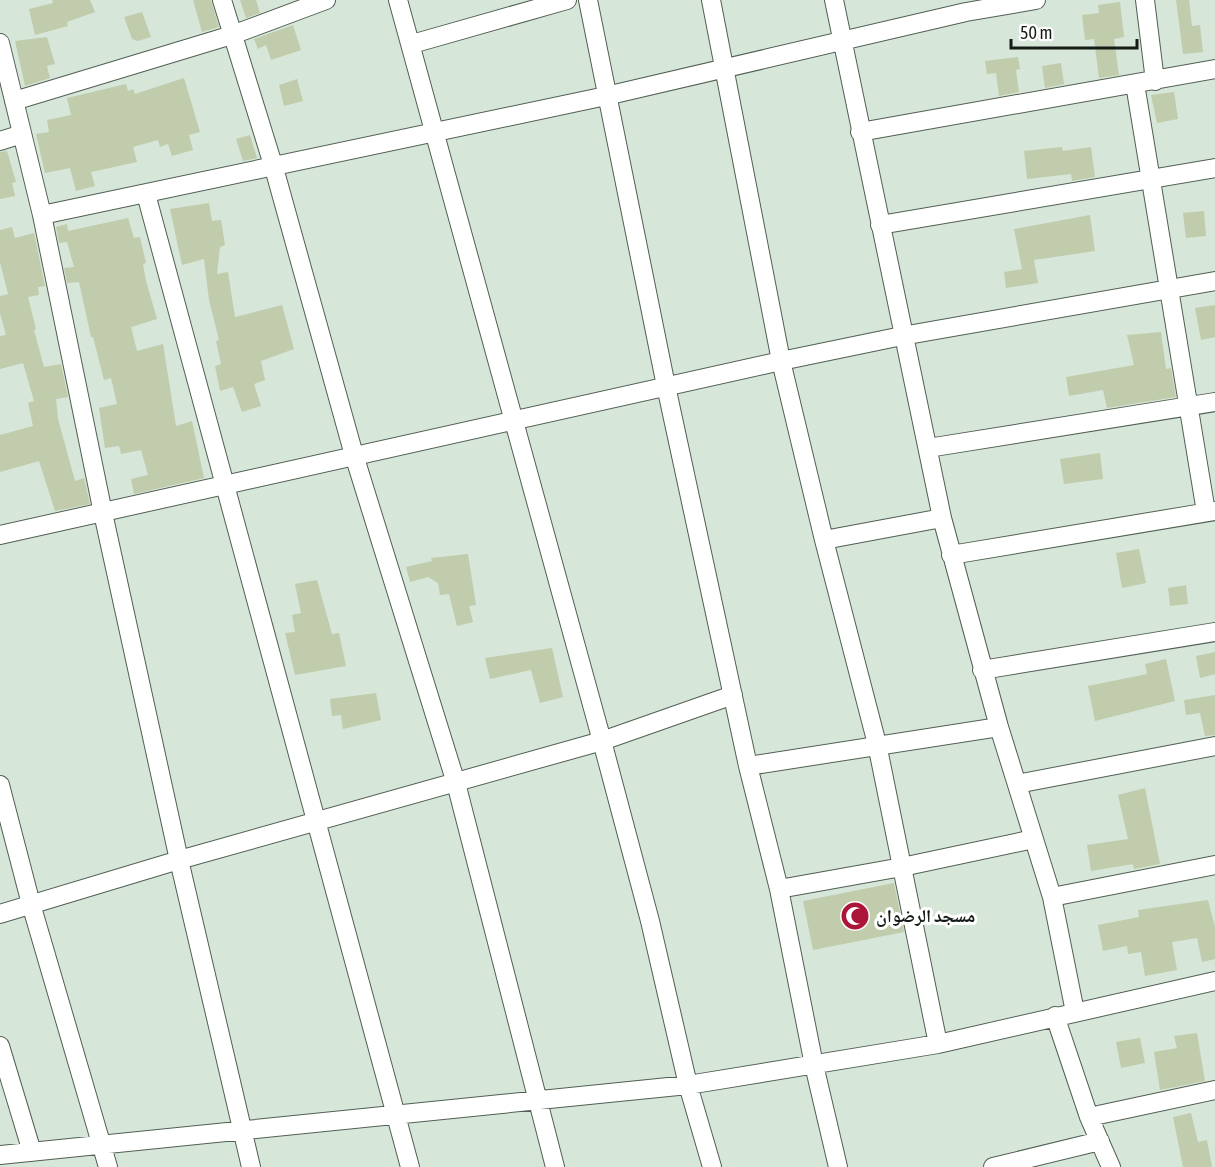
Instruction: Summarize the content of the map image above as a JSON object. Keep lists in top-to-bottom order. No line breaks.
{"places":{"mosque":["مسجد الرضوان"]},"scale_bar":"50 m"}
